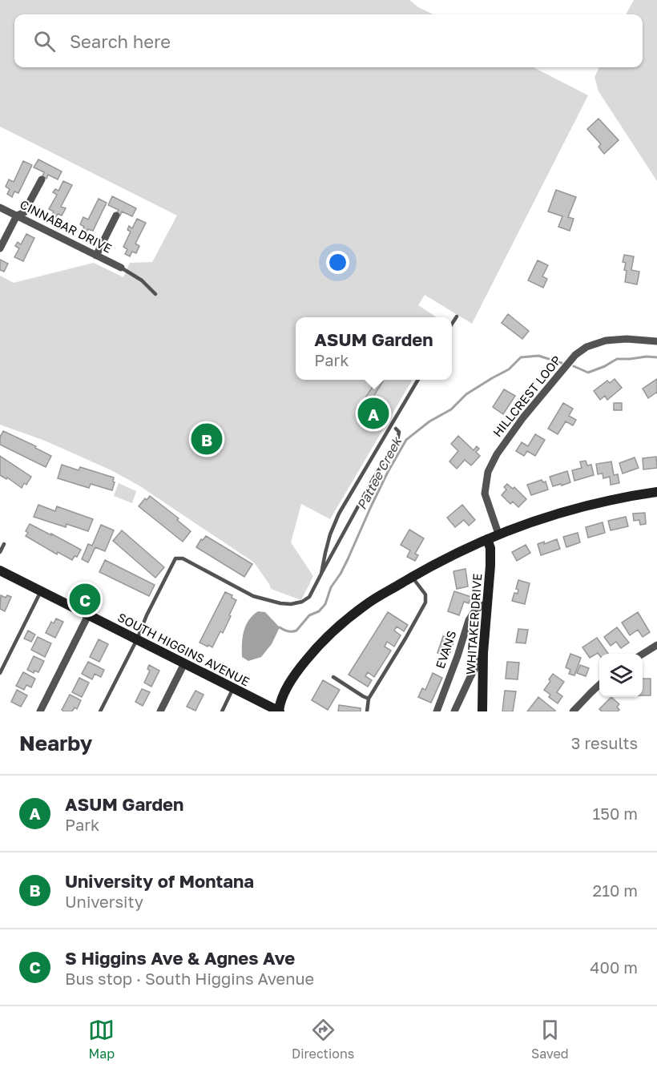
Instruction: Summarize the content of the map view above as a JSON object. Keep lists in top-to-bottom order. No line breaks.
{"streets":{"street":["CINNABAR DRIVE","HILLCREST LOOP","WHITAKER DRIVE","SOUTH HIGGINS AVENUE","EVANS"]},"crossings":[["WHITAKER DRIVE","EVANS"]],"water":["Pattee Creek"],"page":{"search":"Search here","popup":["ASUM Garden","Park"],"pins":["A","B","C"],"heading":["Nearby","3 results"],"list":[{"mark":"A","name":"ASUM Garden","note":"Park","value":"150 m"},{"mark":"B","name":"University of Montana","note":"University","value":"210 m"},{"mark":"C","name":"S Higgins Ave & Agnes Ave","note":"Bus stop · South Higgins Avenue","value":"400 m"}],"nav":["Map","Directions","Saved"]}}
